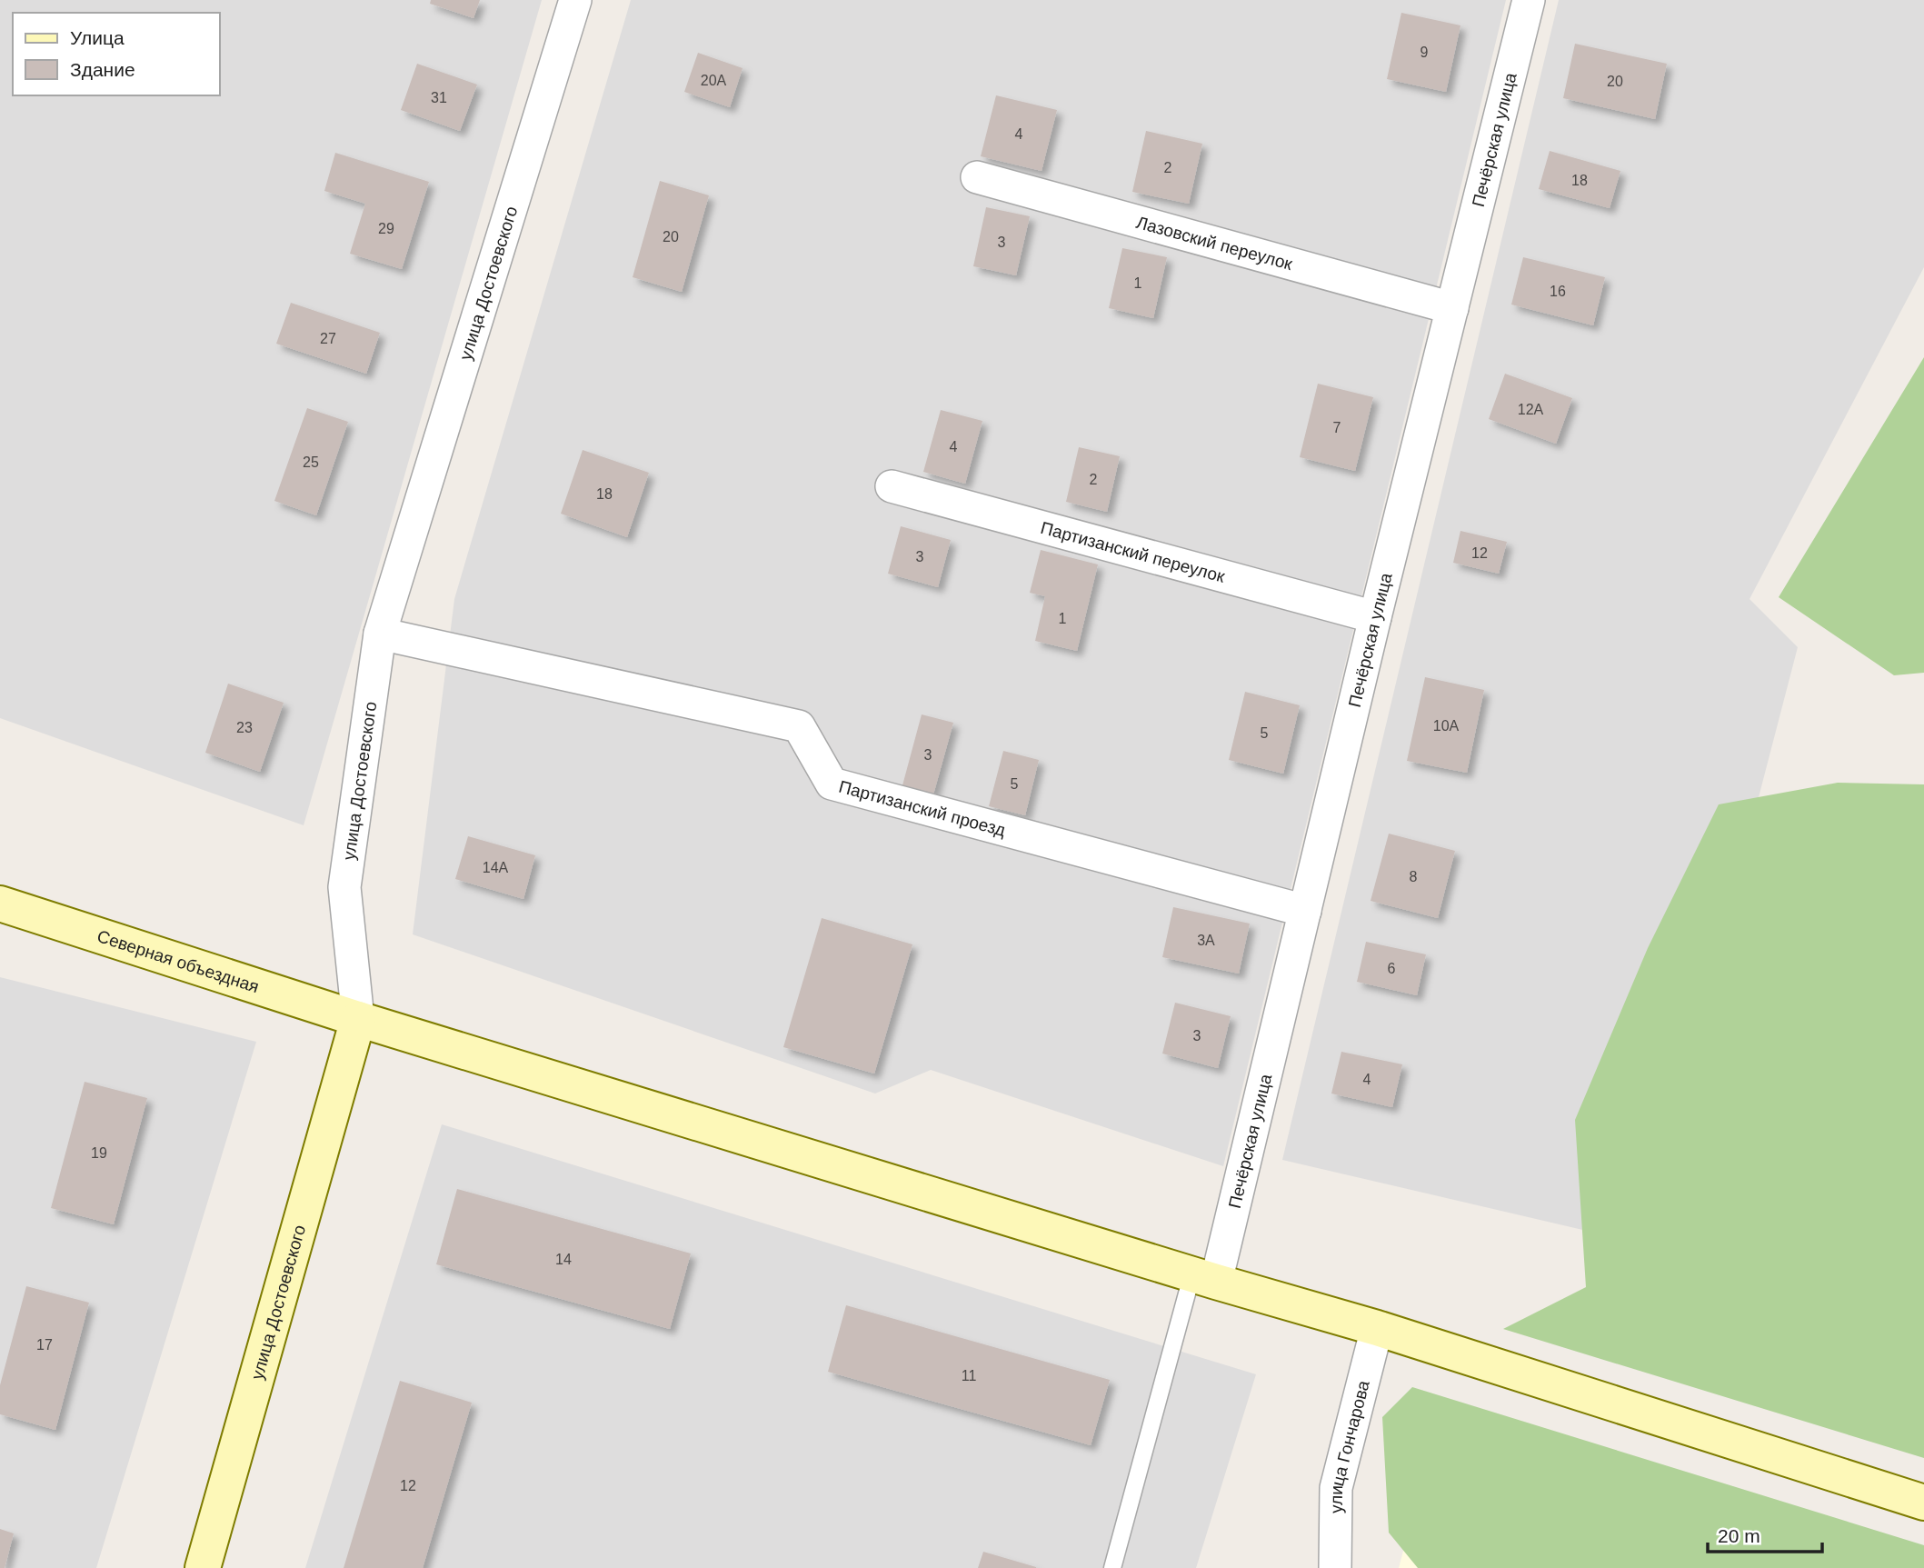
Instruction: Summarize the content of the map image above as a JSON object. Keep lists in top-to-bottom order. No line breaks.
{"streets":{"main road":["улица Достоевского","Северная объездная"],"street":["Печёрская улица","Лазовский переулок","Партизанский переулок","Партизанский проезд","улица Гончарова"]},"crossings":[["Печёрская улица","Лазовский переулок"],["Печёрская улица","Партизанский переулок"],["Печёрская улица","Партизанский проезд"],["Печёрская улица","Северная объездная"],["улица Достоевского","Партизанский проезд"],["улица Достоевского","Северная объездная"],["Северная объездная","улица Гончарова"]],"house_numbers":["9","20А","20","31","4","2","18","29","20","3","1","16","27","12А","7","4","25","2","18","12","3","1","10А","23","5","3","5","14А","8","3А","6","3","4","19","14","17","11","12"],"legend":["Улица","Здание"],"scale_bar":"20 m"}
